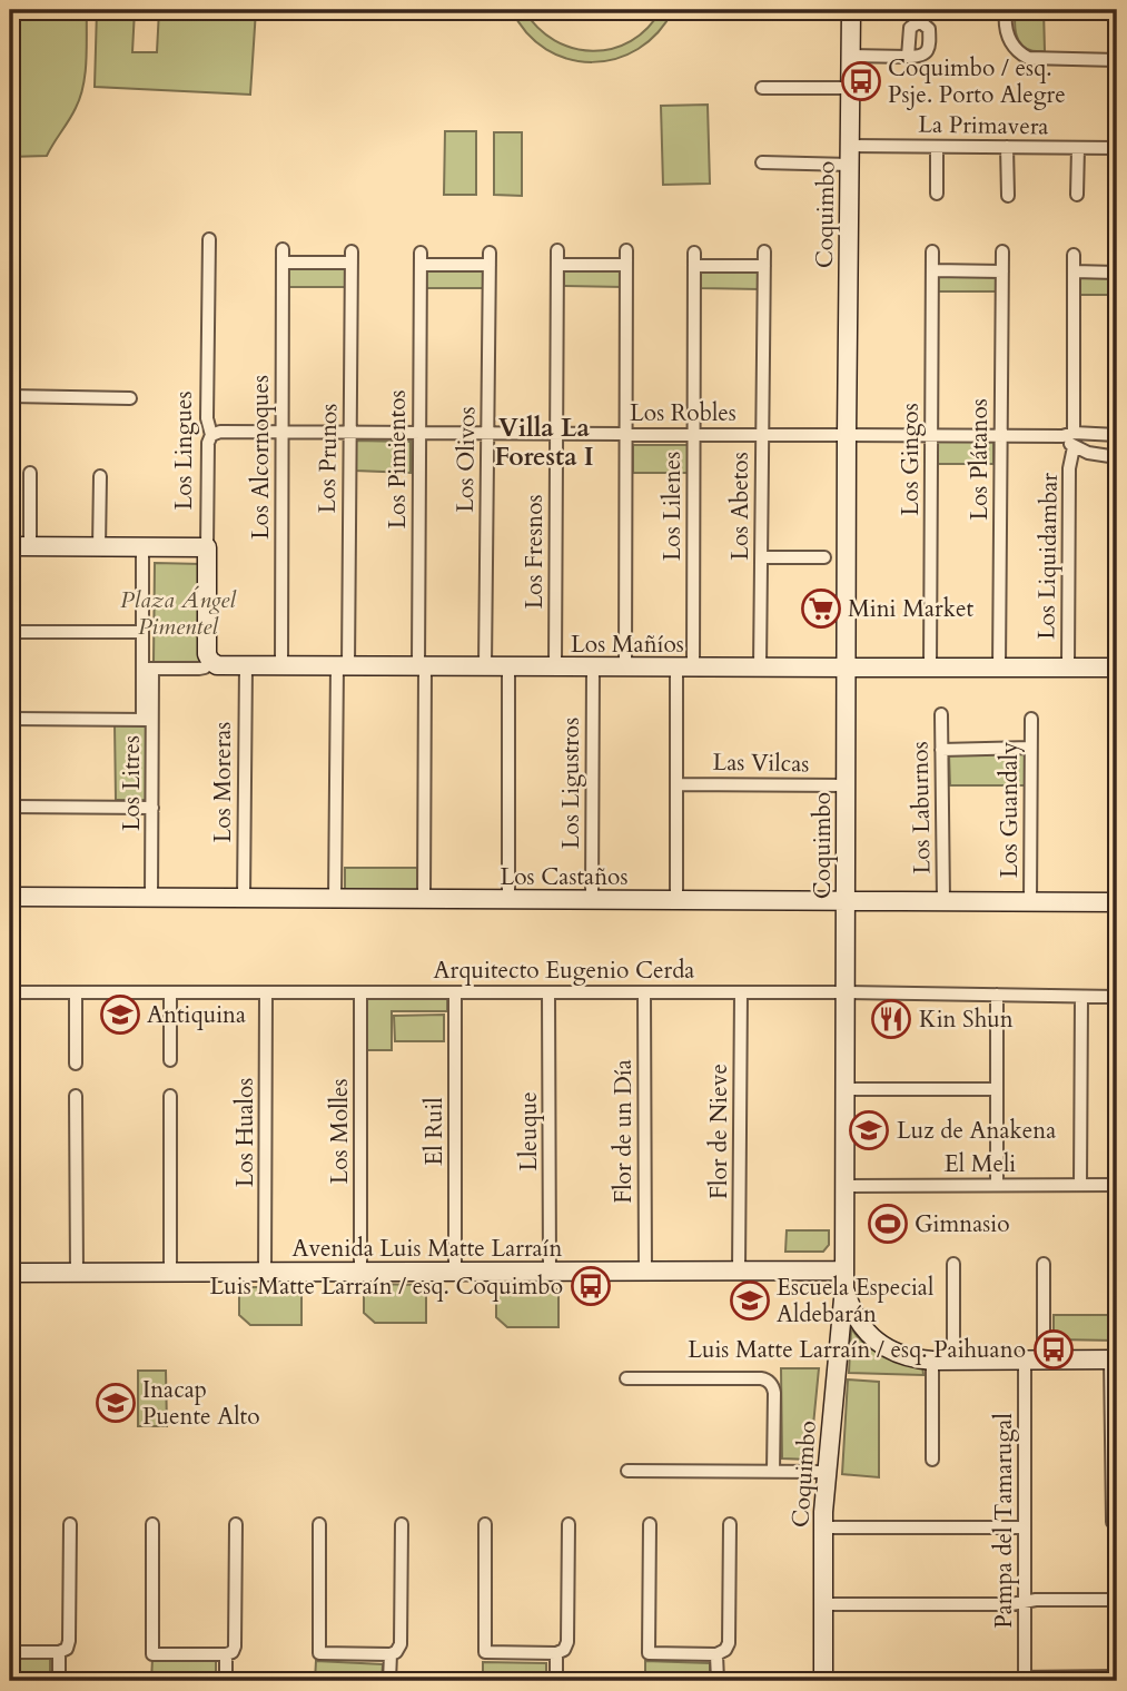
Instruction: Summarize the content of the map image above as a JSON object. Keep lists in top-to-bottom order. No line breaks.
{"streets":{"street":["La Primavera","Coquimbo","Los Robles","Los Lingues","Los Alcornoques","Los Prunos","Los Pimientos","Los Olivos","Los Gingos","Los Plátanos","Los Lilenes","Los Abetos","Los Fresnos","Los Liquidambar","Los Mañíos","Las Vilcas","Los Moreras","Los Litres","Los Ligustros","Los Laburnos","Los Guandaly","Los Castaños","Arquitecto Eugenio Cerda","Los Molles","El Ruil","Lleuque","Flor de un Día","Flor de Nieve","Los Hualos","El Meli","Avenida Luis Matte Larraín","Pampa del Tamarugal"]},"crossings":[["La Primavera","Coquimbo"],["Coquimbo","Los Robles"],["Coquimbo","Los Mañíos"],["Coquimbo","Las Vilcas"],["Coquimbo","Los Castaños"],["Coquimbo","Arquitecto Eugenio Cerda"],["Coquimbo","El Meli"],["Coquimbo","Avenida Luis Matte Larraín"],["Los Robles","Los Lingues"],["Los Robles","Los Alcornoques"],["Los Robles","Los Prunos"],["Los Robles","Los Pimientos"],["Los Robles","Los Olivos"],["Los Robles","Los Gingos"],["Los Robles","Los Plátanos"],["Los Robles","Los Lilenes"],["Los Robles","Los Abetos"],["Los Robles","Los Fresnos"],["Los Lingues","Los Mañíos"],["Los Alcornoques","Los Prunos"],["Los Alcornoques","Los Mañíos"],["Los Prunos","Los Mañíos"],["Los Prunos","Los Castaños"],["Los Pimientos","Los Olivos"],["Los Pimientos","Los Mañíos"],["Los Pimientos","Los Castaños"],["Los Olivos","Los Mañíos"],["Los Gingos","Los Mañíos"],["Los Plátanos","Los Mañíos"],["Los Lilenes","Los Mañíos"],["Los Lilenes","Las Vilcas"],["Los Lilenes","Los Castaños"],["Los Abetos","Los Mañíos"],["Los Fresnos","Los Mañíos"],["Los Liquidambar","Los Mañíos"],["Los Mañíos","Los Moreras"],["Los Mañíos","Los Litres"],["Los Mañíos","Los Ligustros"],["Los Moreras","Los Castaños"],["Los Litres","Los Castaños"],["Los Ligustros","Los Castaños"],["Los Laburnos","Los Castaños"],["Los Guandaly","Los Castaños"],["Arquitecto Eugenio Cerda","Los Molles"],["Arquitecto Eugenio Cerda","El Ruil"],["Arquitecto Eugenio Cerda","Lleuque"],["Arquitecto Eugenio Cerda","Flor de un Día"],["Arquitecto Eugenio Cerda","Flor de Nieve"],["Arquitecto Eugenio Cerda","Los Hualos"],["Los Molles","Avenida Luis Matte Larraín"],["El Ruil","Avenida Luis Matte Larraín"],["Lleuque","Avenida Luis Matte Larraín"],["Flor de un Día","Avenida Luis Matte Larraín"],["Flor de Nieve","Avenida Luis Matte Larraín"],["Los Hualos","Avenida Luis Matte Larraín"]],"districts":["Villa La Foresta I"],"parks":["Plaza Ángel Pimentel"],"places":{"bus stop":["Coquimbo / esq. Psje. Porto Alegre","Luis Matte Larraín / esq. Coquimbo","Luis Matte Larraín / esq. Paihuano"],"supermarket":["Mini Market"],"school or university":["Antiquina","Luz de Anakena","Escuela Especial Aldebarán","Inacap Puente Alto"],"restaurant":["Kin Shun"],"sports":["Gimnasio"]}}
